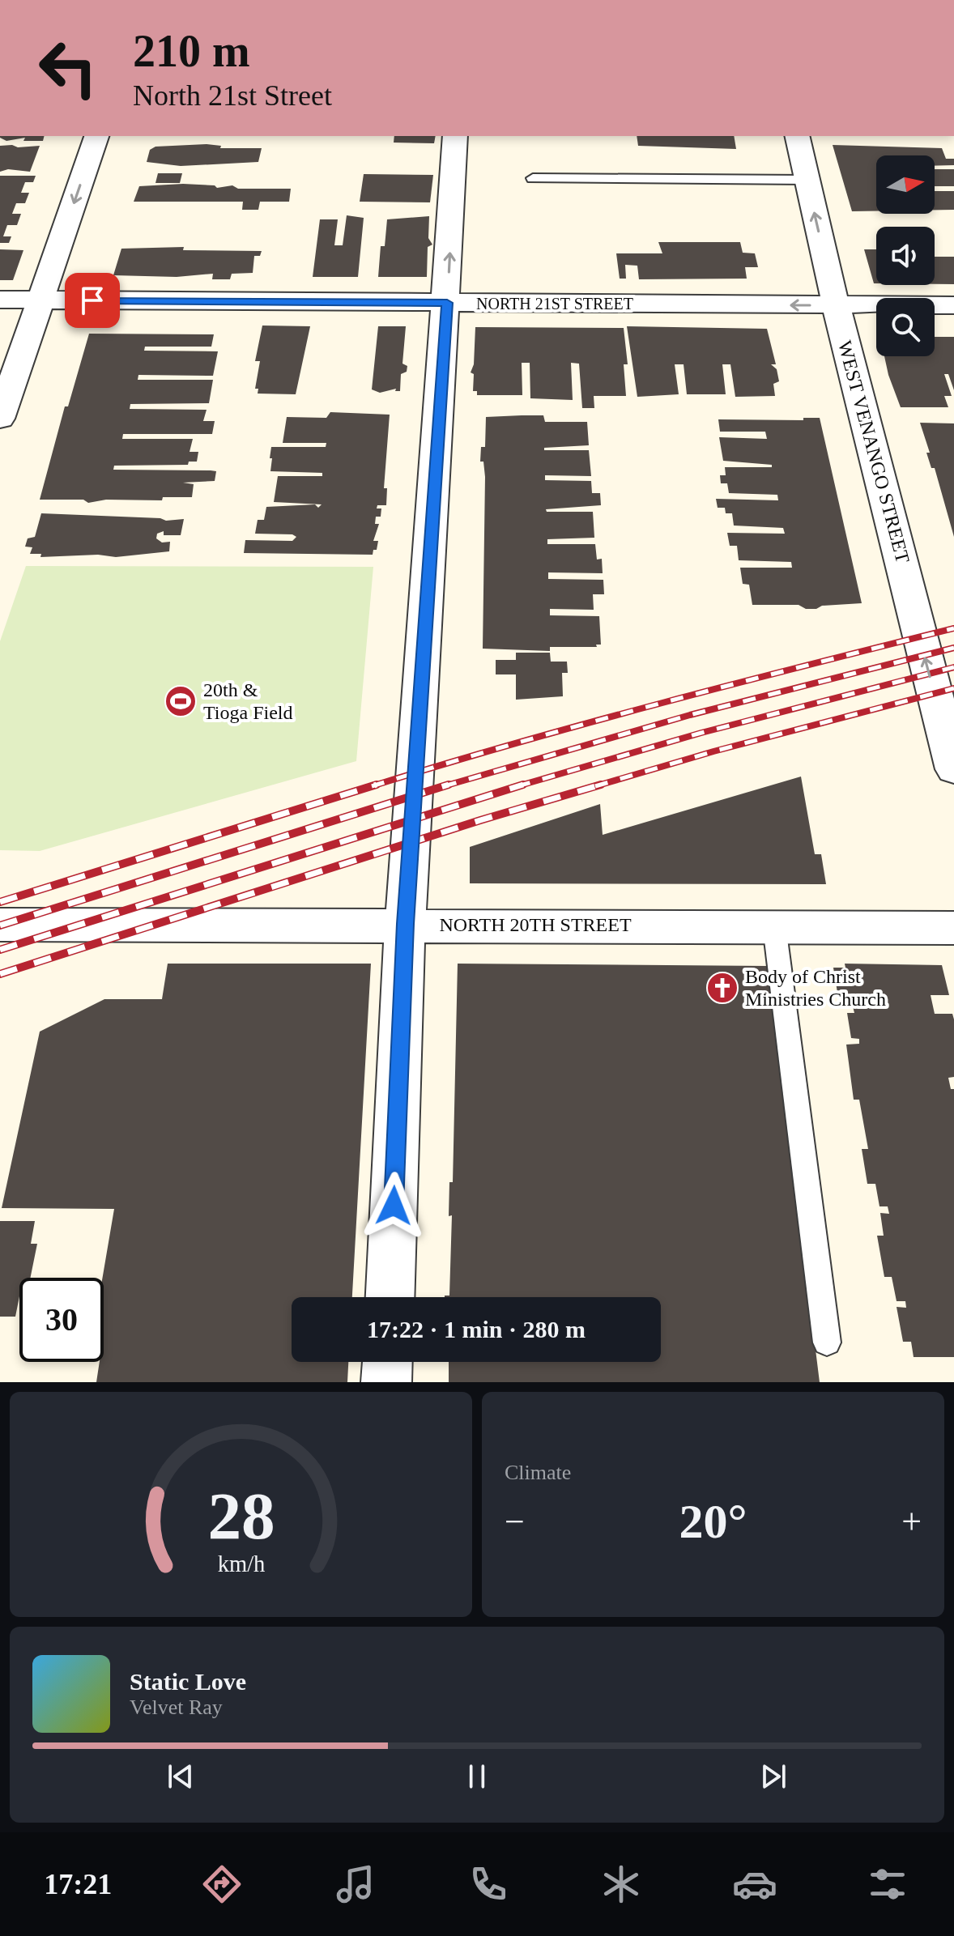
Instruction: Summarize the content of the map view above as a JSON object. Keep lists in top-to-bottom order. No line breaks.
{"streets":{"street":["NORTH 21ST STREET","WEST VENANGO STREET","NORTH 20TH STREET"]},"crossings":[["NORTH 21ST STREET","WEST VENANGO STREET"]],"one_way":["NORTH 21ST STREET","WEST VENANGO STREET"],"places":{"sports":["20th & Tioga Field"],"church":["Body of Christ Ministries Church"]},"north":"right","page":{"turn":["210 m","North 21st Street"],"limit":"30","trip":"17:22 · 1 min · 280 m","tile":"Climate","heat":["−","20°","+"],"song":["Static Love","Velvet Ray"],"tabs":"17:21","gauge":["28","km/h"]}}
